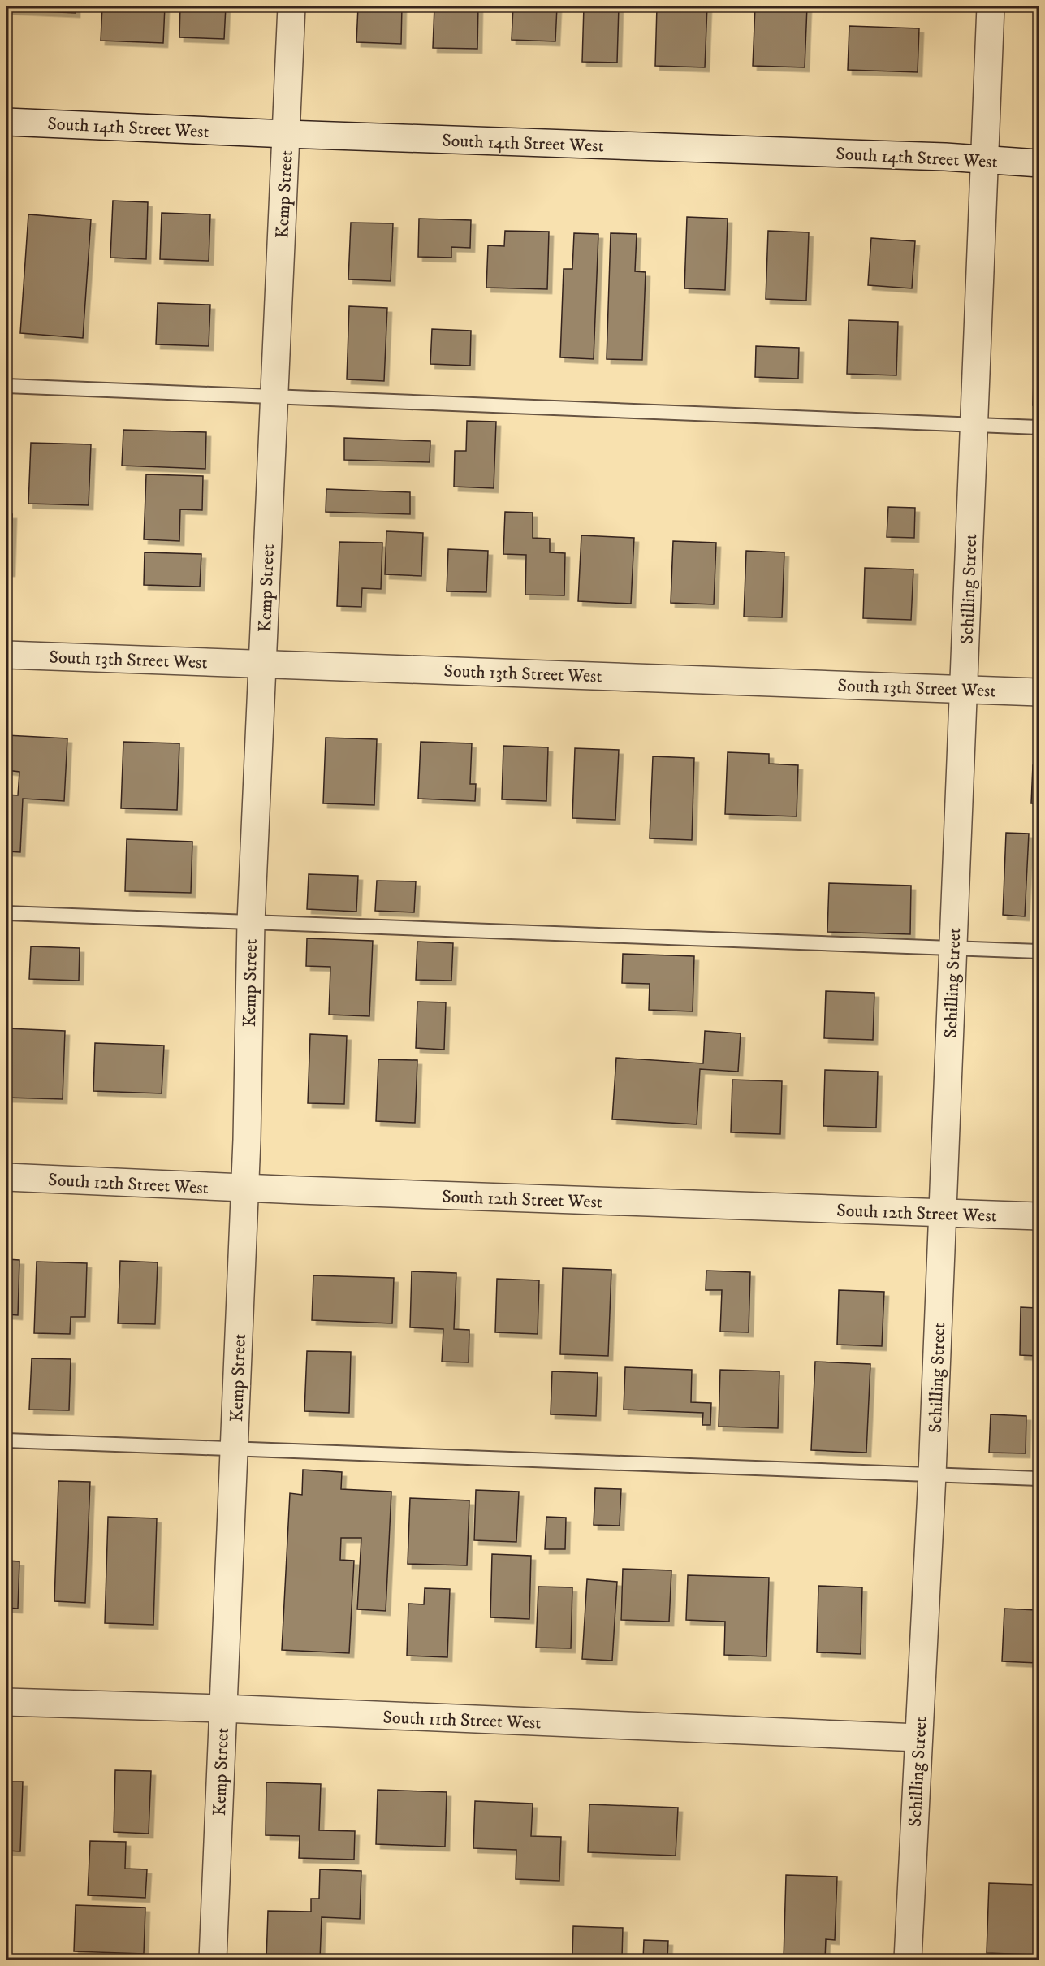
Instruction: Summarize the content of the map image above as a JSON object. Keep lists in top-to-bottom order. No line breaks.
{"streets":{"street":["South 14th Street West","Kemp Street","Schilling Street","South 13th Street West","South 12th Street West","South 11th Street West"]},"crossings":[["South 14th Street West","Kemp Street"],["South 14th Street West","Schilling Street"],["Kemp Street","South 13th Street West"],["Kemp Street","South 12th Street West"],["Kemp Street","South 11th Street West"],["Schilling Street","South 13th Street West"],["Schilling Street","South 12th Street West"],["Schilling Street","South 11th Street West"]]}
